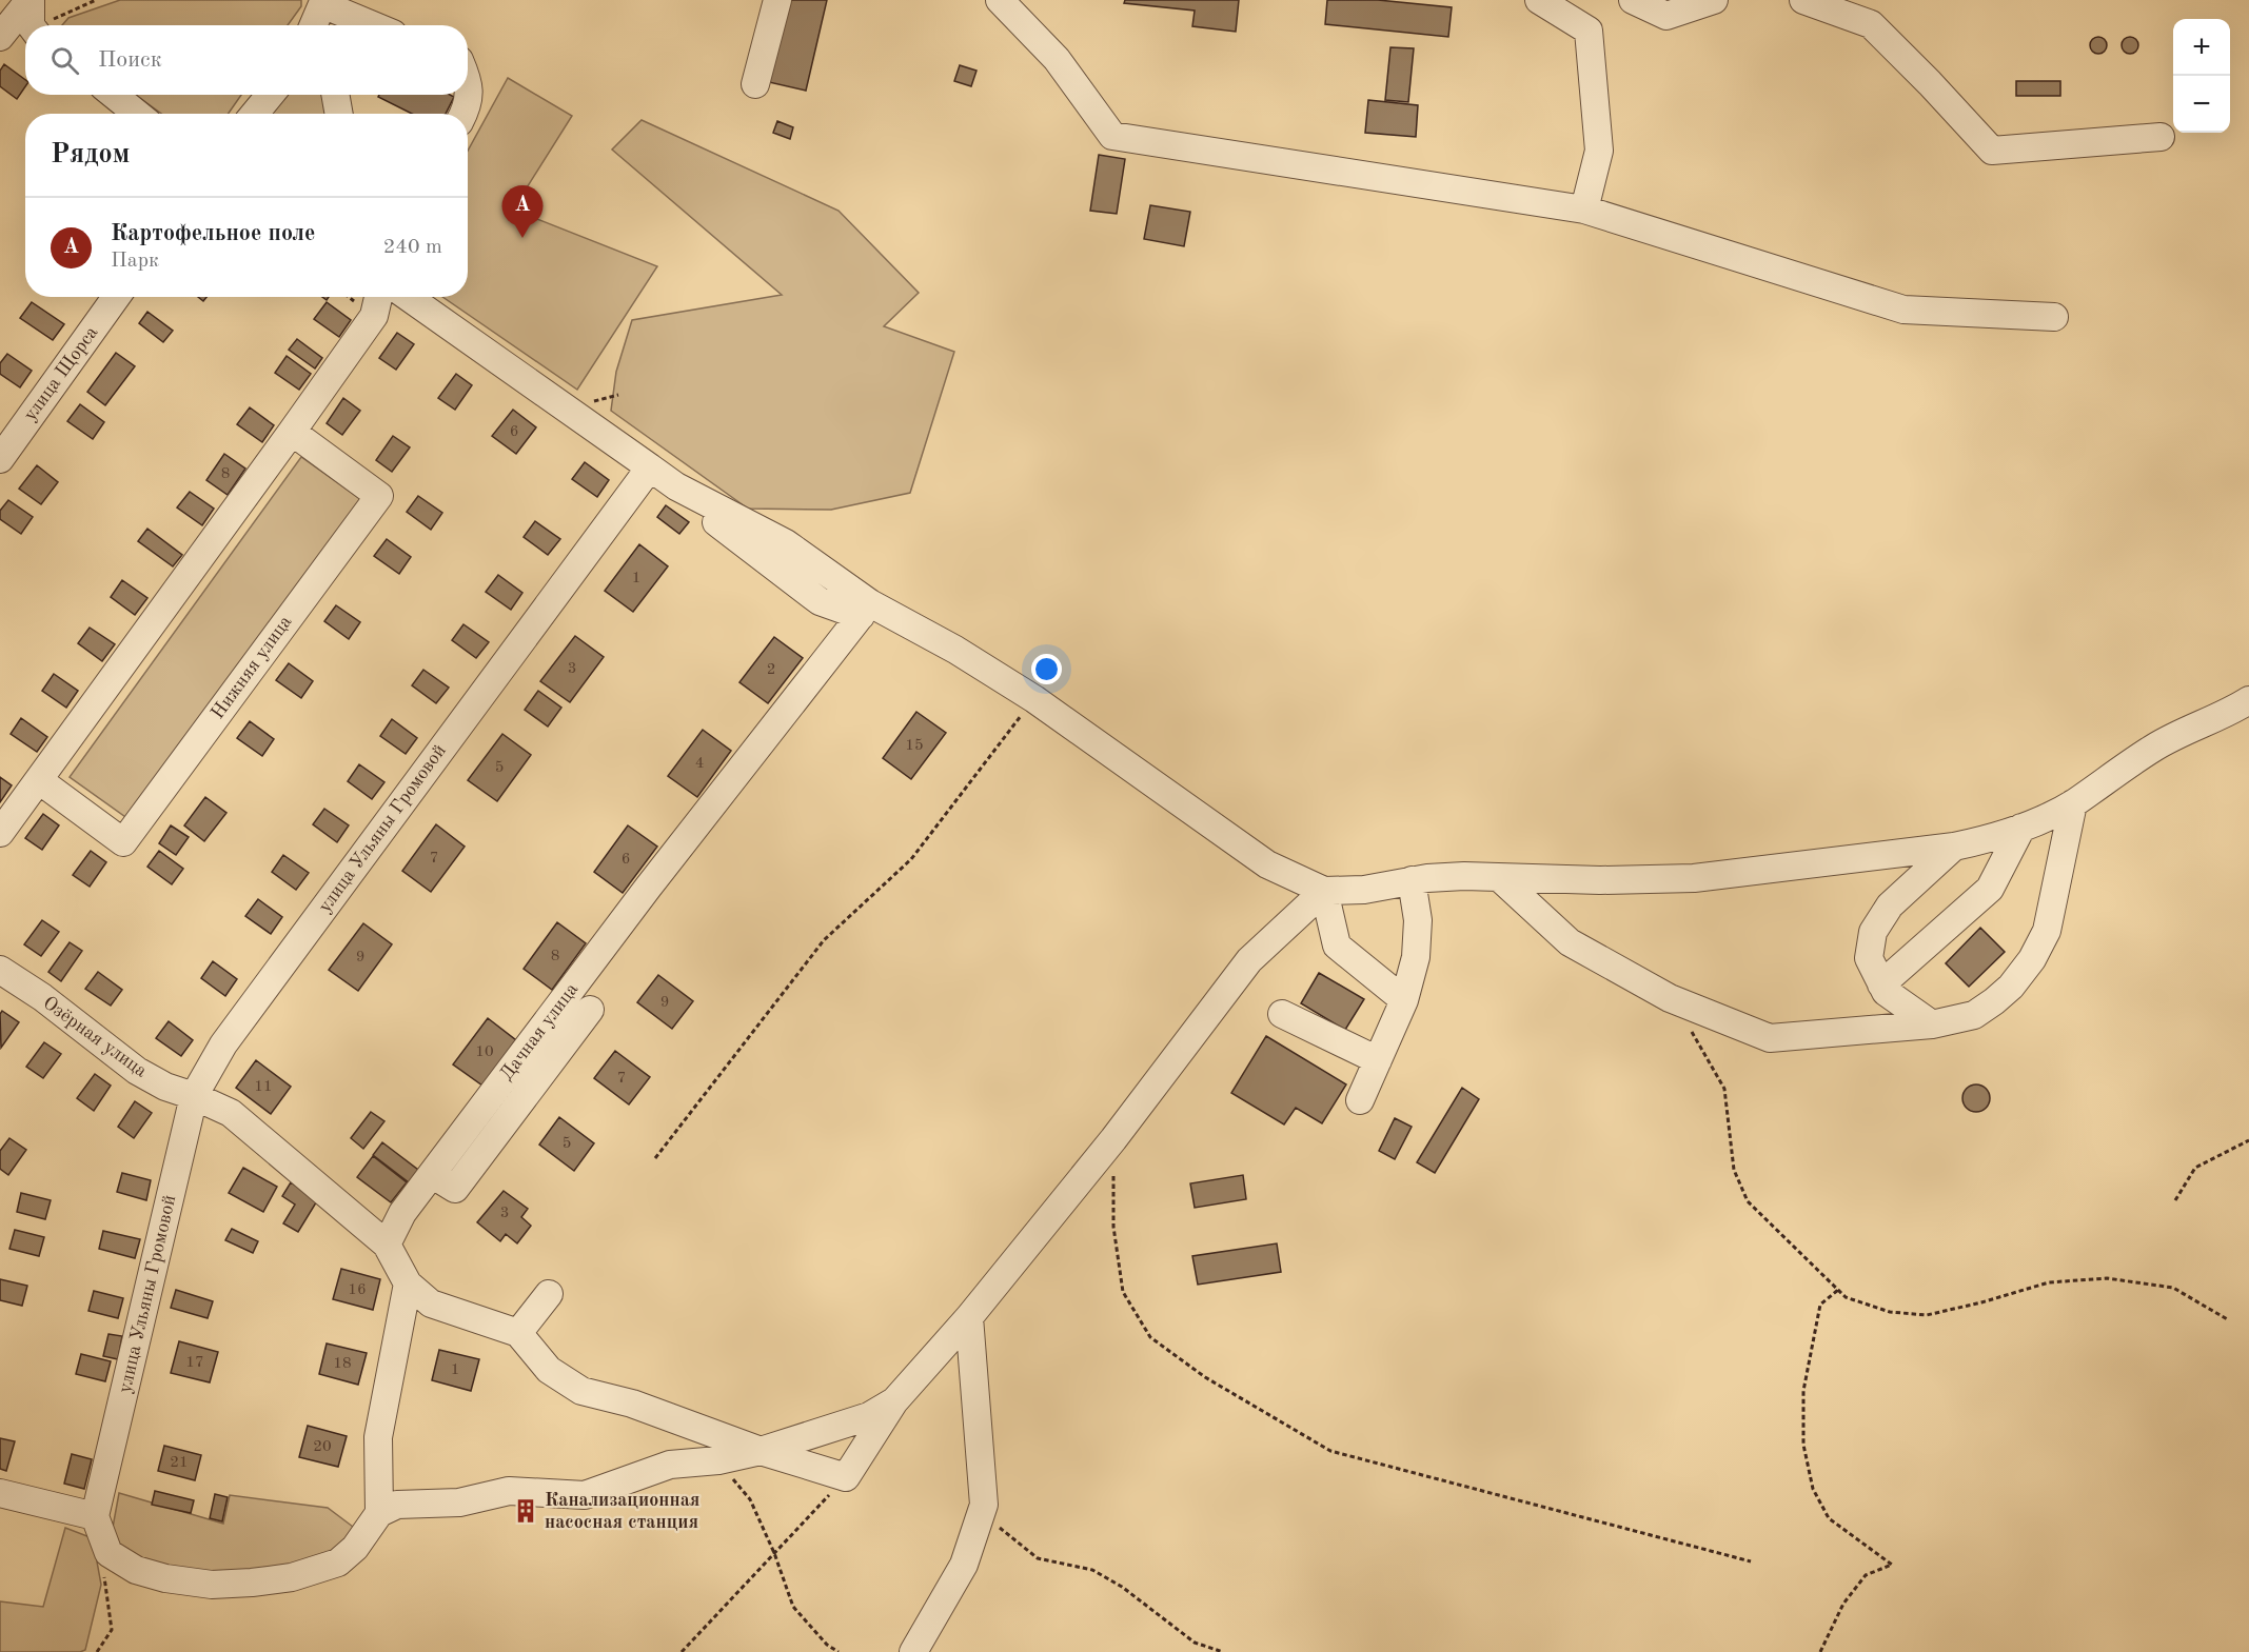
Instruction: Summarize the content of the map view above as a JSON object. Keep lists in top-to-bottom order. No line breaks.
{"streets":{"street":["улица Щорса","Нижняя улица","улица Ульяны Громовой","Дачная улица","Озёрная улица"]},"crossings":[["улица Ульяны Громовой","Озёрная улица"],["Дачная улица","Озёрная улица"]],"places":{"building":["Канализационная насосная станция"]},"house_numbers":["6","8","1","3","2","15","4","5","7","6","8","9","9","10","7","11","5","3","16","17","18","1","20","21"],"page":{"map_buttons":["+","−"],"search":"Поиск","heading":"Рядом","pins":"A","list":[{"mark":"A","name":"Картофельное поле","note":"Парк","value":"240 m"}]}}
